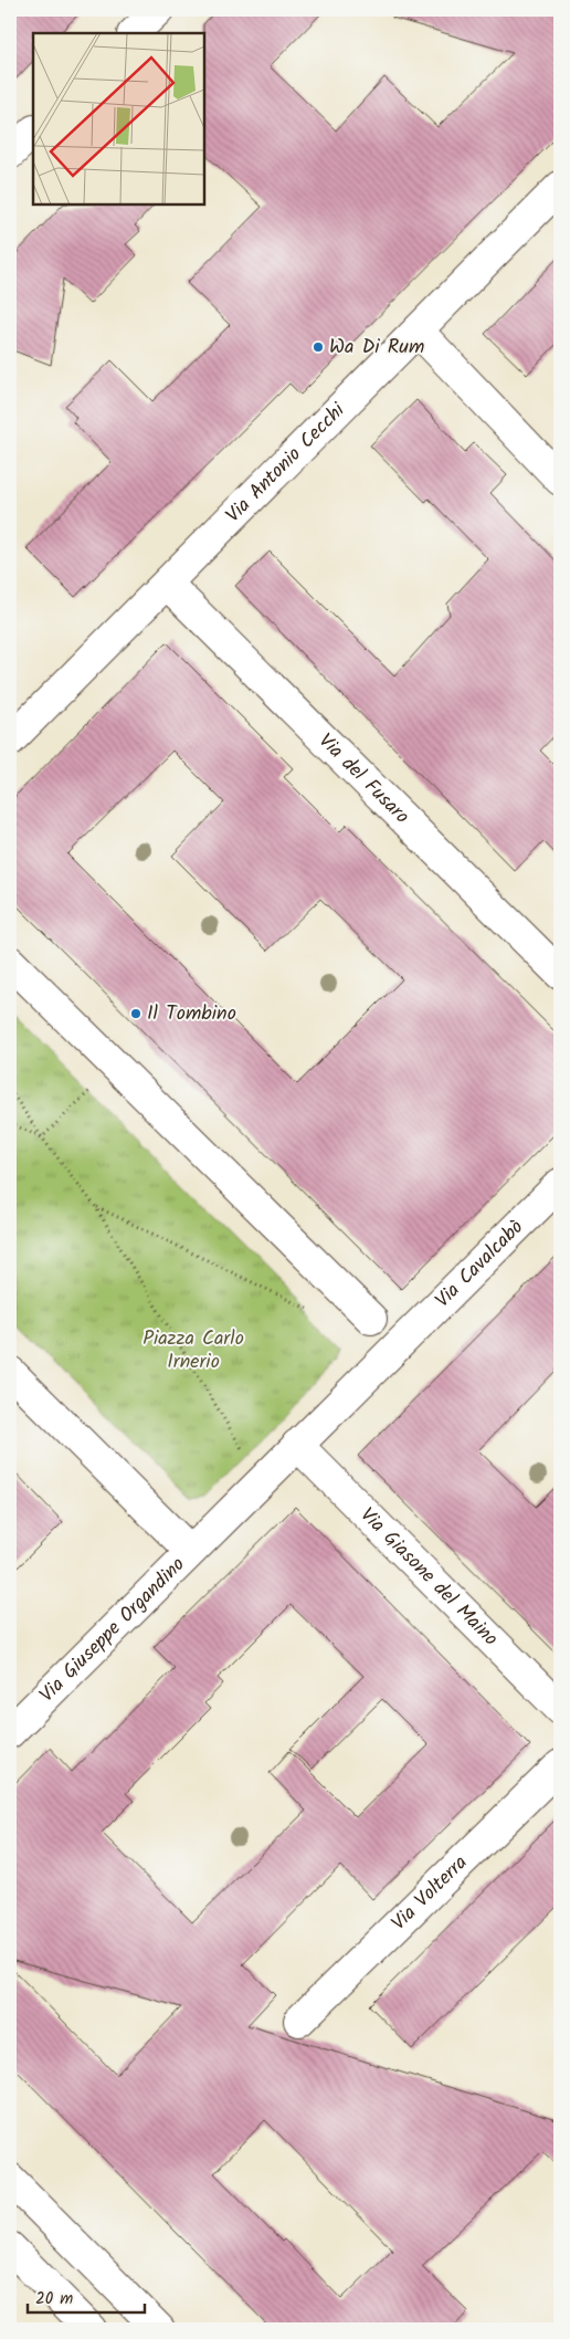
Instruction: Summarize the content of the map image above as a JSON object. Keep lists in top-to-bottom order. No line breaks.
{"streets":{"street":["Via Antonio Cecchi","Via del Fusaro","Via Cavalcabò","Via Giasone del Maino","Via Giuseppe Organdino","Via Volterra"]},"crossings":[["Via Antonio Cecchi","Via del Fusaro"],["Via Cavalcabò","Via Giasone del Maino"]],"parks":["Piazza Carlo Irnerio"],"places":["Wa Di Rum","Il Tombino"],"scale_bar":"20 m"}
